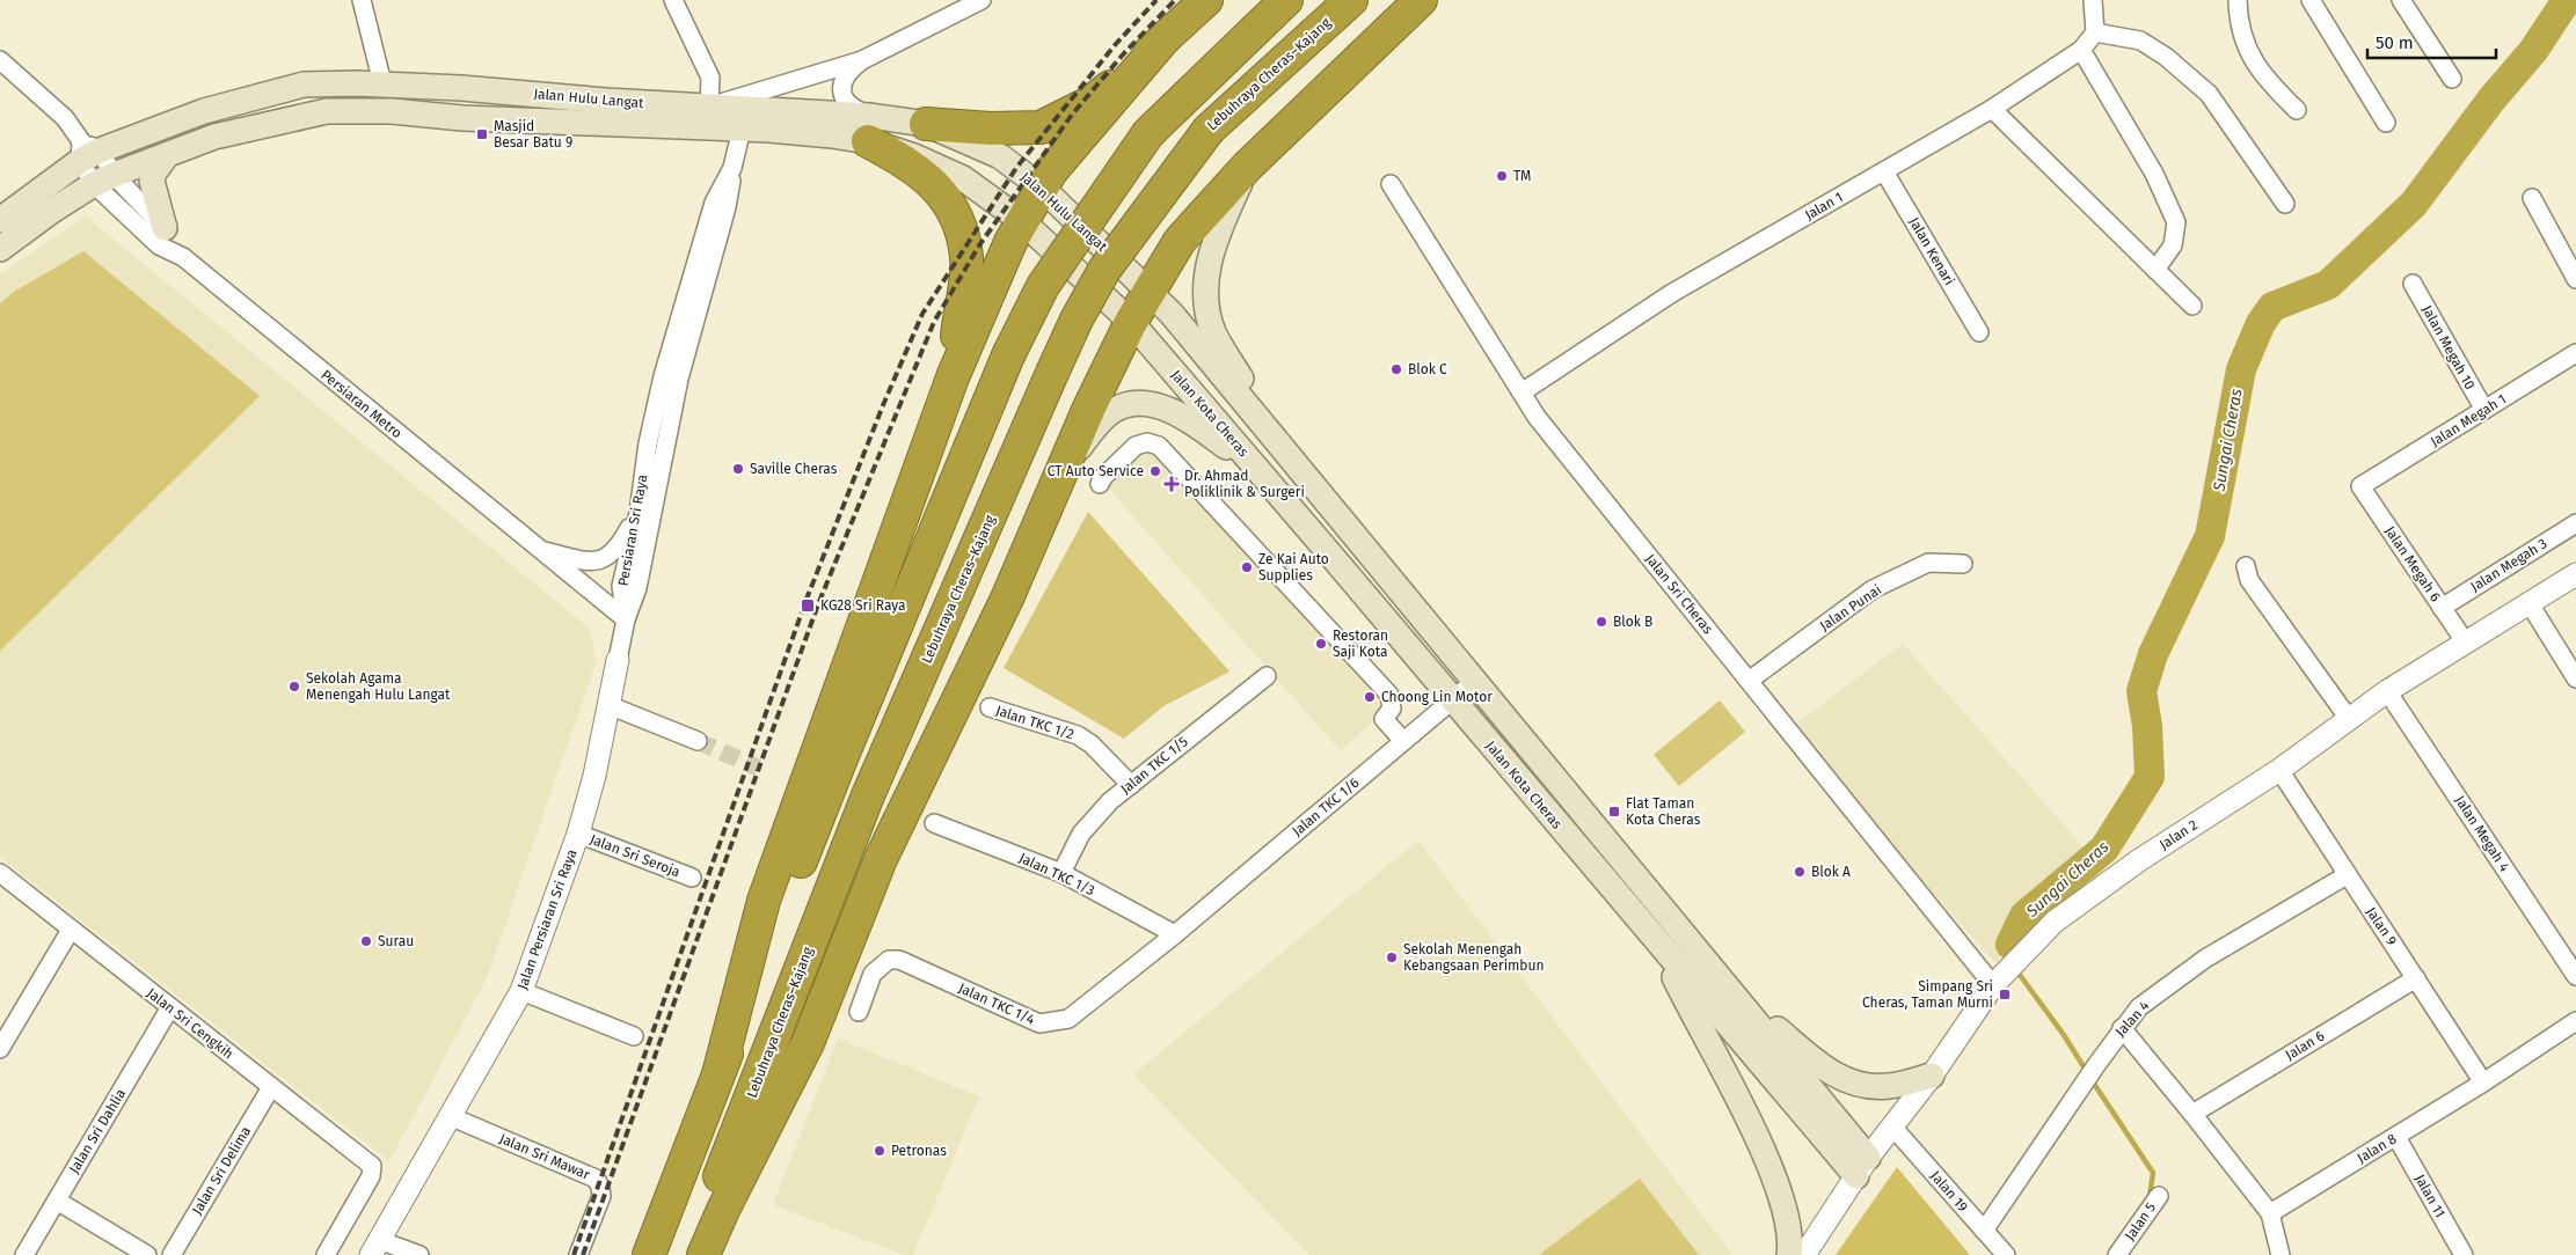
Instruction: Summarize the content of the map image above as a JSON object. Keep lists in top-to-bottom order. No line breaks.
{"streets":{"highway":["Lebuhraya Cheras–Kajang"],"main road":["Jalan Hulu Langat","Jalan Kota Cheras"],"street":["Jalan 1","Jalan Kenari","Jalan Megah 10","Persiaran Metro","Jalan Megah 1","Persiaran Sri Raya","Jalan Megah 6","Jalan Megah 3","Jalan Sri Cheras","Jalan Punai","Jalan TKC 1/2","Jalan TKC 1/5","Jalan TKC 1/6","Jalan Megah 4","Jalan 2","Jalan Sri Seroja","Jalan TKC 1/3","Jalan Persiaran Sri Raya","Jalan 9","Jalan TKC 1/4","Jalan 4","Jalan Sri Cengkih","Jalan 6","Jalan Sri Dahlia","Jalan 8","Jalan Sri Mawar","Jalan Sri Delima","Jalan 19","Jalan 11","Jalan 5"]},"crossings":[["Jalan Hulu Langat","Persiaran Metro"],["Jalan Hulu Langat","Jalan Kota Cheras"],["Jalan Hulu Langat","Persiaran Sri Raya"],["Jalan 1","Jalan Kenari"],["Jalan 1","Jalan Sri Cheras"],["Jalan Megah 10","Jalan Megah 1"],["Persiaran Metro","Persiaran Sri Raya"],["Persiaran Metro","Jalan Persiaran Sri Raya"],["Jalan Kota Cheras","Jalan TKC 1/6"],["Jalan Kota Cheras","Jalan 2"],["Jalan Megah 1","Jalan Megah 6"],["Persiaran Sri Raya","Jalan Persiaran Sri Raya"],["Jalan Megah 6","Jalan Megah 3"],["Jalan Megah 6","Jalan 2"],["Jalan Sri Cheras","Jalan Punai"],["Jalan Sri Cheras","Jalan 2"],["Jalan TKC 1/2","Jalan TKC 1/5"],["Jalan TKC 1/5","Jalan TKC 1/3"],["Jalan TKC 1/6","Jalan TKC 1/3"],["Jalan TKC 1/6","Jalan TKC 1/4"],["Jalan Megah 4","Jalan 2"],["Jalan 2","Jalan 9"],["Jalan 2","Jalan 19"],["Jalan Sri Seroja","Jalan Persiaran Sri Raya"],["Jalan TKC 1/3","Jalan TKC 1/4"],["Jalan Persiaran Sri Raya","Jalan Sri Mawar"],["Jalan 9","Jalan 4"],["Jalan 9","Jalan 6"],["Jalan 9","Jalan 8"],["Jalan 4","Jalan 19"],["Jalan Sri Cengkih","Jalan Sri Dahlia"],["Jalan Sri Cengkih","Jalan Sri Delima"],["Jalan 8","Jalan 11"]],"water":["Sungai Cheras"],"places":{"transit":["Masjid Besar Batu 9","KG28 Sri Raya","Flat Taman Kota Cheras","Simpang Sri Cheras, Taman Murni"],"other":["TM","Blok C","Saville Cheras","CT Auto Service","Ze Kai Auto Supplies","Blok B","Restoran Saji Kota","Sekolah Agama Menengah Hulu Langat","Choong Lin Motor","Blok A","Surau","Sekolah Menengah Kebangsaan Perimbun","Petronas"],"health":["Dr. Ahmad Poliklinik & Surgeri"]},"scale_bar":"50 m"}
